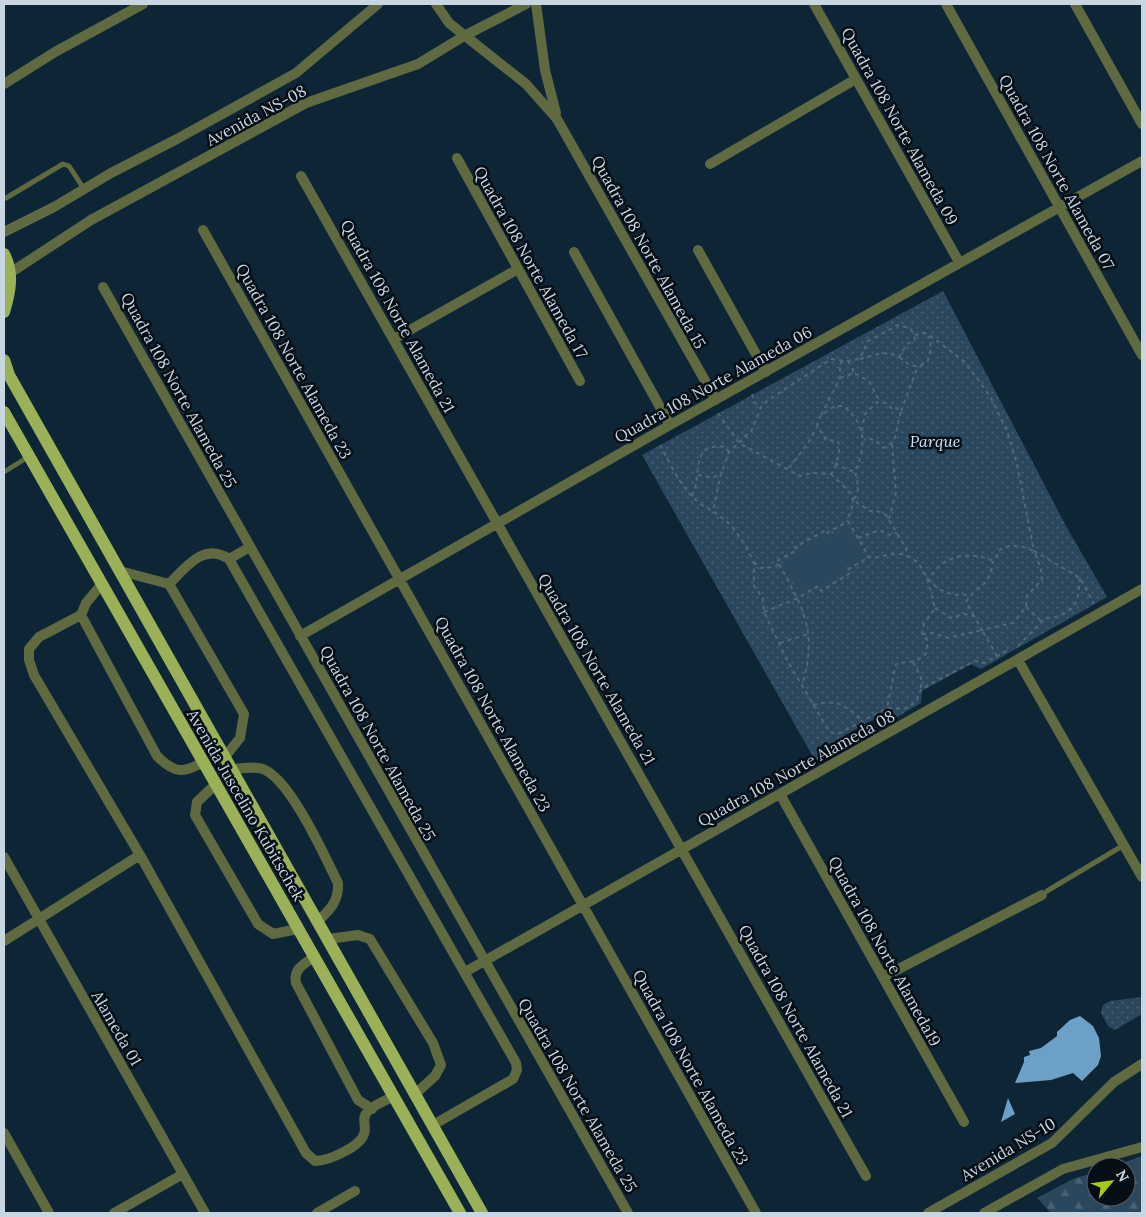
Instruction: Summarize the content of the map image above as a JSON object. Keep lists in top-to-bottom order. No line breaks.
{"streets":{"main road":["Avenida Juscelino Kubitschek"],"street":["Avenida NS-08","Quadra 108 Norte Alameda 09","Quadra 108 Norte Alameda 07","Quadra 108 Norte Alameda 15","Quadra 108 Norte Alameda 17","Quadra 108 Norte Alameda 21","Quadra 108 Norte Alameda 23","Quadra 108 Norte Alameda 06","Quadra 108 Norte Alameda 25","Quadra 108 Norte Alameda 08","Quadra 108 Norte Alameda19","Alameda 01","Avenida NS-10"]},"crossings":[["Quadra 108 Norte Alameda 09","Quadra 108 Norte Alameda 06"],["Quadra 108 Norte Alameda 07","Quadra 108 Norte Alameda 06"],["Quadra 108 Norte Alameda 15","Quadra 108 Norte Alameda 06"],["Quadra 108 Norte Alameda 21","Quadra 108 Norte Alameda 06"],["Quadra 108 Norte Alameda 21","Quadra 108 Norte Alameda 08"],["Quadra 108 Norte Alameda 23","Quadra 108 Norte Alameda 06"],["Quadra 108 Norte Alameda 23","Quadra 108 Norte Alameda 08"],["Quadra 108 Norte Alameda 06","Quadra 108 Norte Alameda 25"],["Quadra 108 Norte Alameda 25","Quadra 108 Norte Alameda 08"],["Quadra 108 Norte Alameda 08","Quadra 108 Norte Alameda19"]],"parks":["Parque"],"north":"top right"}
